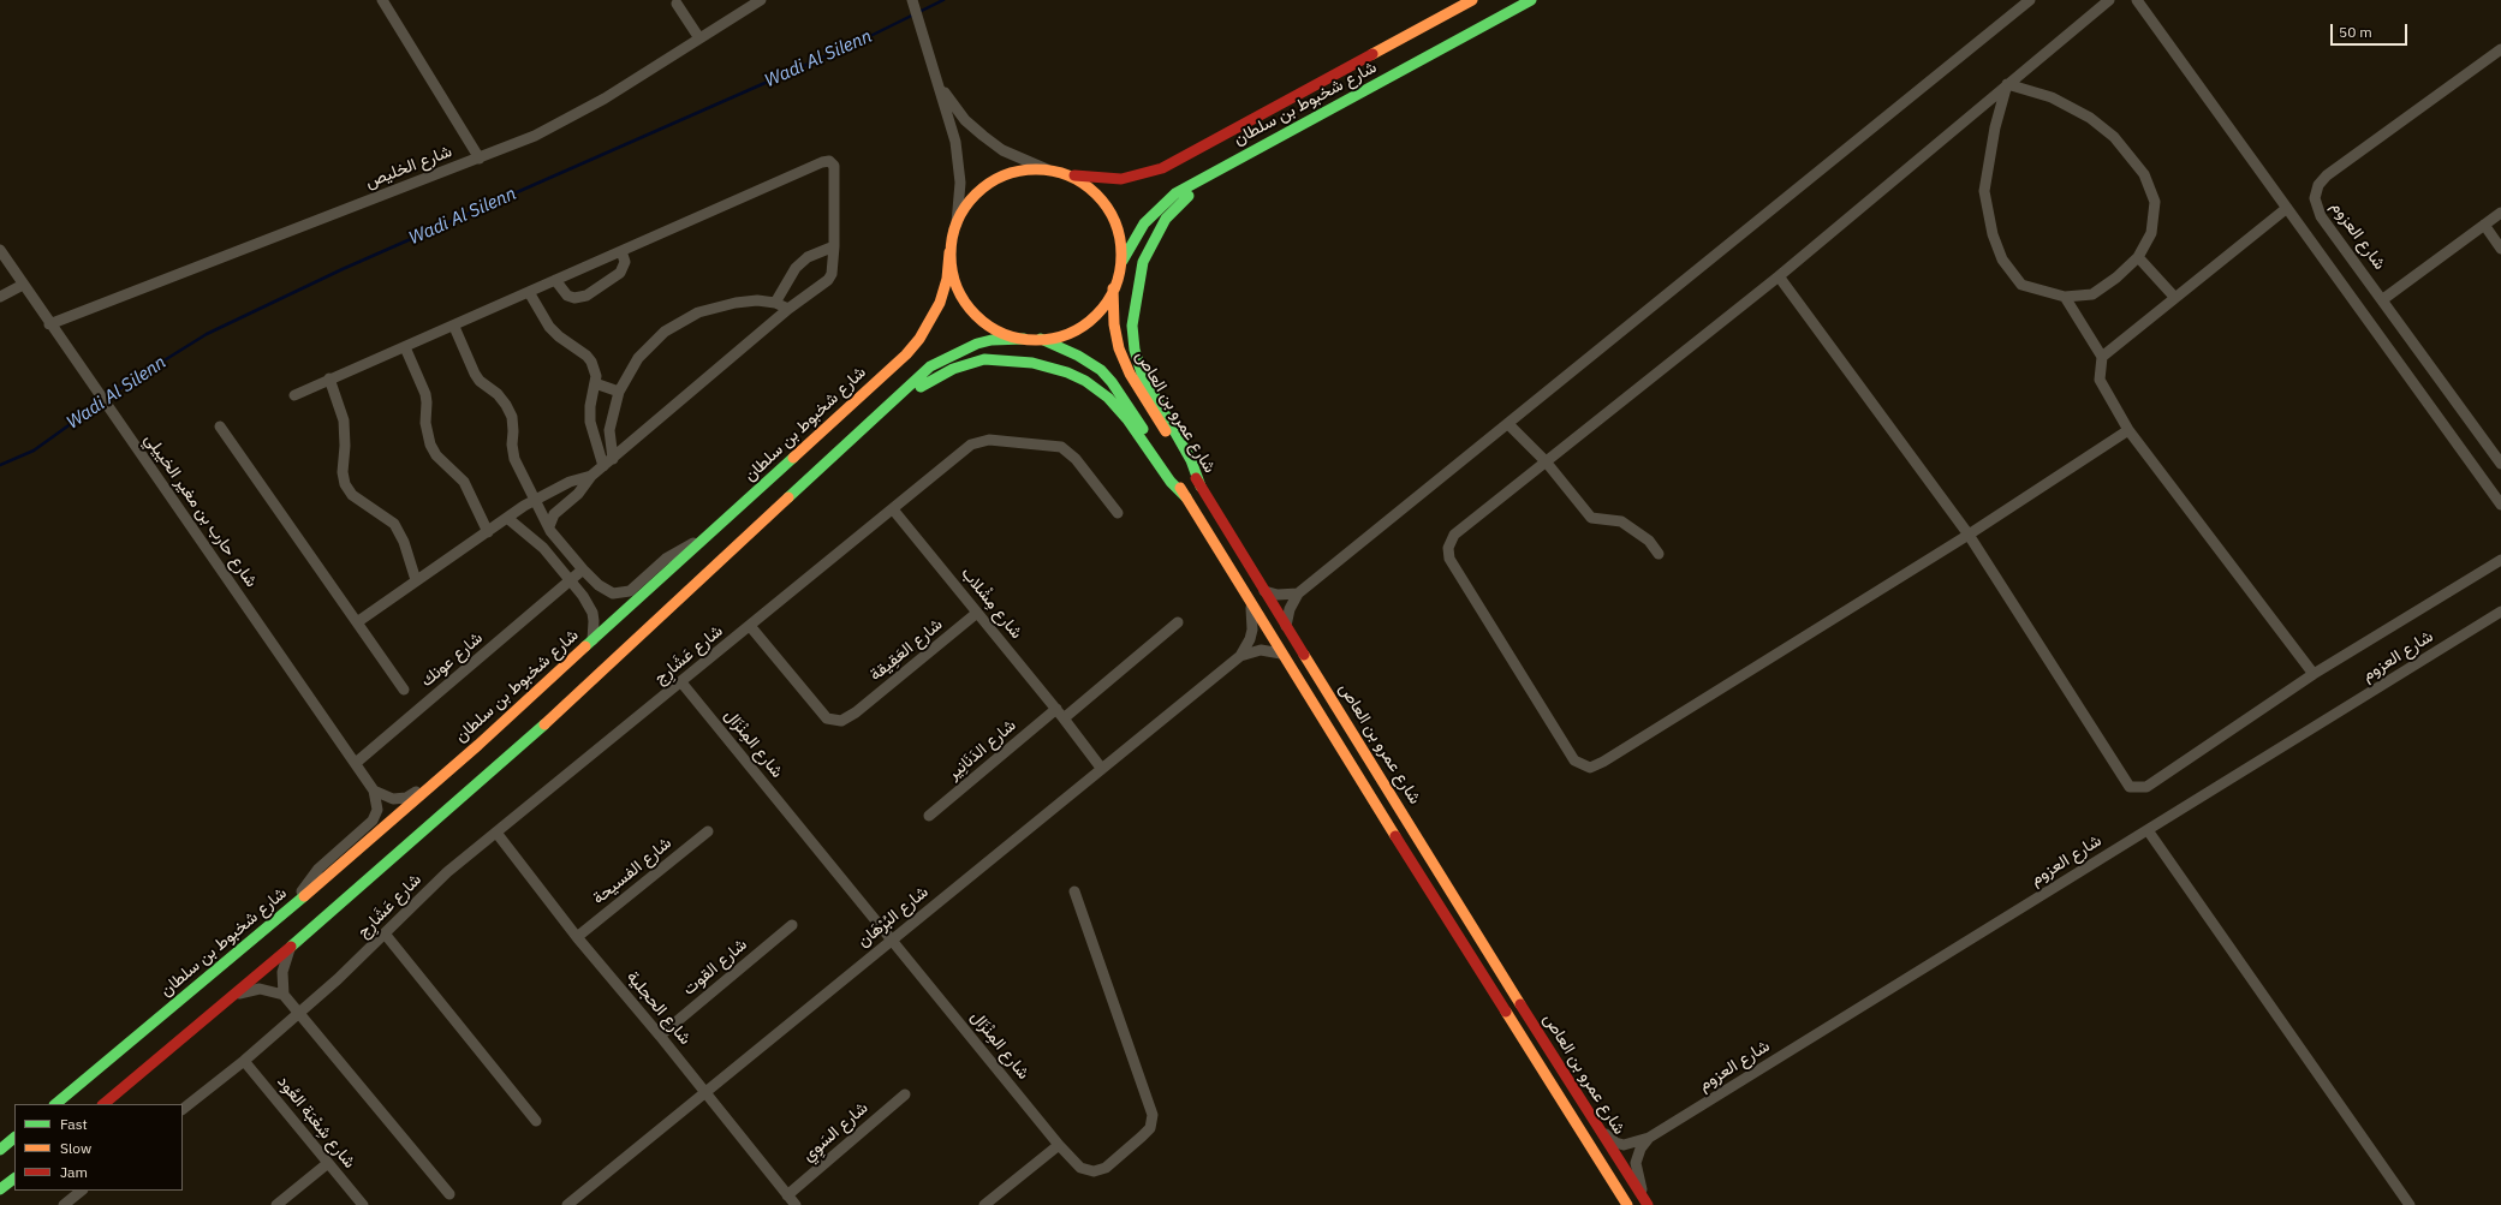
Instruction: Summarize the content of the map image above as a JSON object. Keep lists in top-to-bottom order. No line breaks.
{"streets":{"main road":["شارع شخبوط بن سلطان","شارع عمرو بن العاص"],"street":["شارع الخليص","شارع العزوم","شارع حارب بن مغير الخييلي","شارع مِشْلاب","شارع العَقِيقة","شارع عَشَارِج","شارع عونك","شارع المِنْزَال","شارع الدَنَانِير","شارع الفسيحة","شارع البُرْهَان","شارع القوت","شارع الحجلية","شارع شِعْبَة العُود","شارع السَوِي"]},"crossings":[["شارع شخبوط بن سلطان","شارع عمرو بن العاص"],["شارع شخبوط بن سلطان","شارع حارب بن مغير الخييلي"],["شارع الخليص","شارع حارب بن مغير الخييلي"],["شارع العزوم","شارع عمرو بن العاص"],["شارع عمرو بن العاص","شارع البُرْهَان"],["شارع حارب بن مغير الخييلي","شارع عونك"],["شارع مِشْلاب","شارع العَقِيقة"],["شارع مِشْلاب","شارع عَشَارِج"],["شارع مِشْلاب","شارع الدَنَانِير"],["شارع مِشْلاب","شارع البُرْهَان"],["شارع العَقِيقة","شارع عَشَارِج"],["شارع عَشَارِج","شارع المِنْزَال"],["شارع عَشَارِج","شارع الحجلية"],["شارع عَشَارِج","شارع شِعْبَة العُود"],["شارع المِنْزَال","شارع البُرْهَان"],["شارع الفسيحة","شارع الحجلية"],["شارع البُرْهَان","شارع الحجلية"],["شارع القوت","شارع الحجلية"],["شارع الحجلية","شارع السَوِي"]],"water":["Wadi Al Silenn"],"legend":["Fast","Slow","Jam"],"scale_bar":"50 m"}
